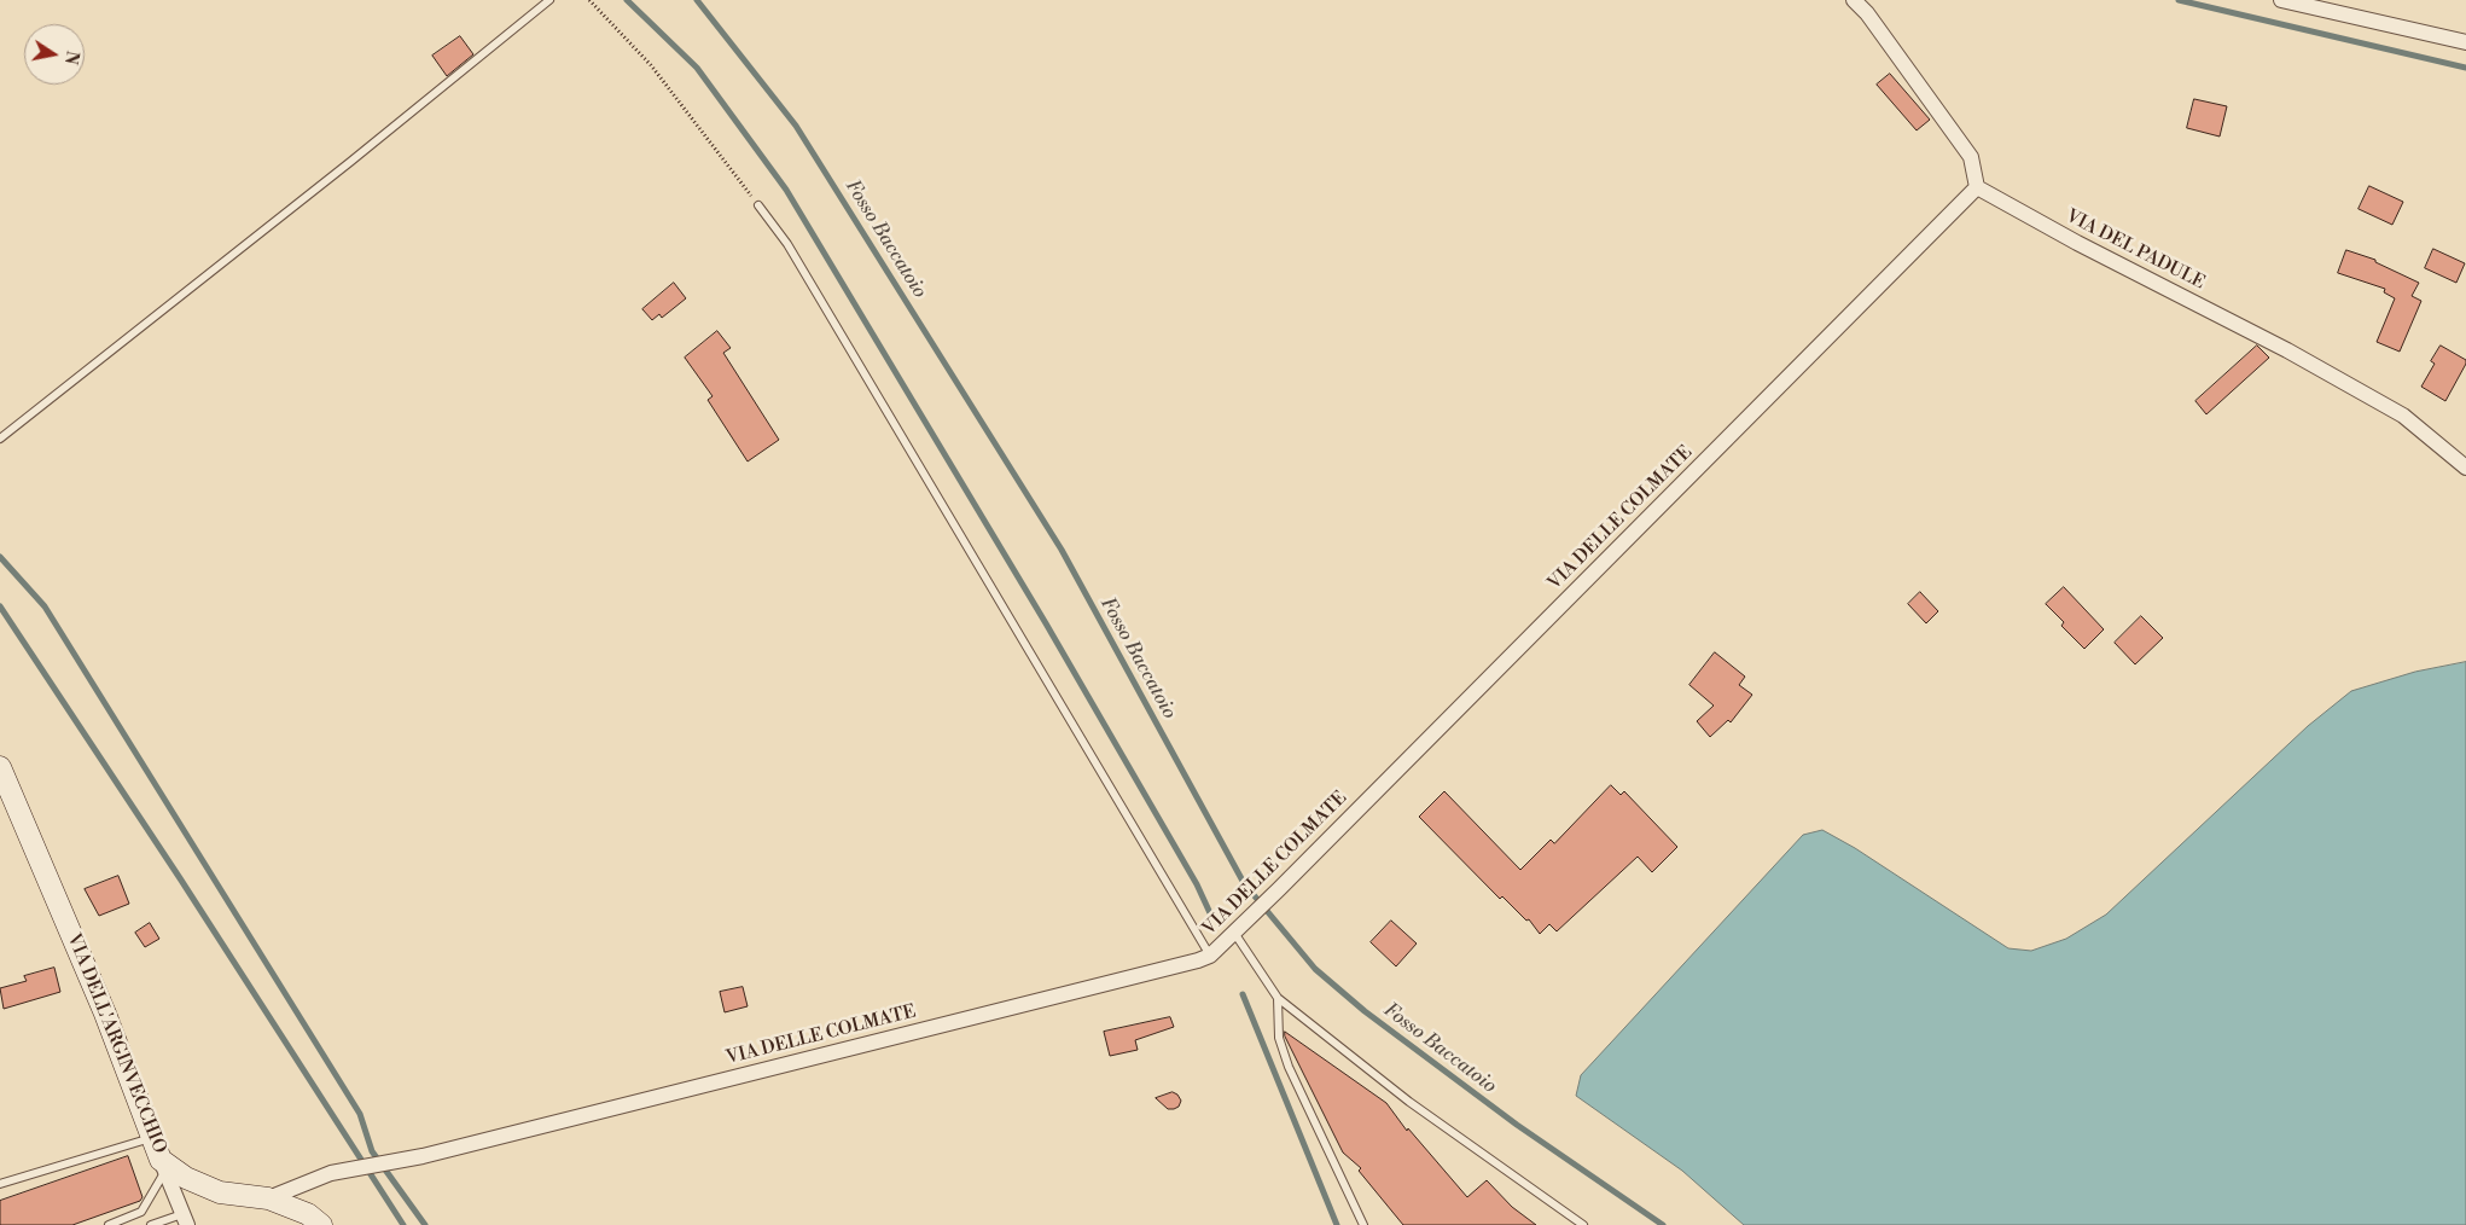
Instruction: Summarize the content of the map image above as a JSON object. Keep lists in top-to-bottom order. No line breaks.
{"streets":{"main road":["VIA DELL'ARGINVECCHIO"],"street":["VIA DEL PADULE","VIA DELLE COLMATE"]},"crossings":[["VIA DEL PADULE","VIA DELLE COLMATE"],["VIA DELLE COLMATE","VIA DELL'ARGINVECCHIO"]],"water":["Fosso Baccatoio"],"north":"right"}
